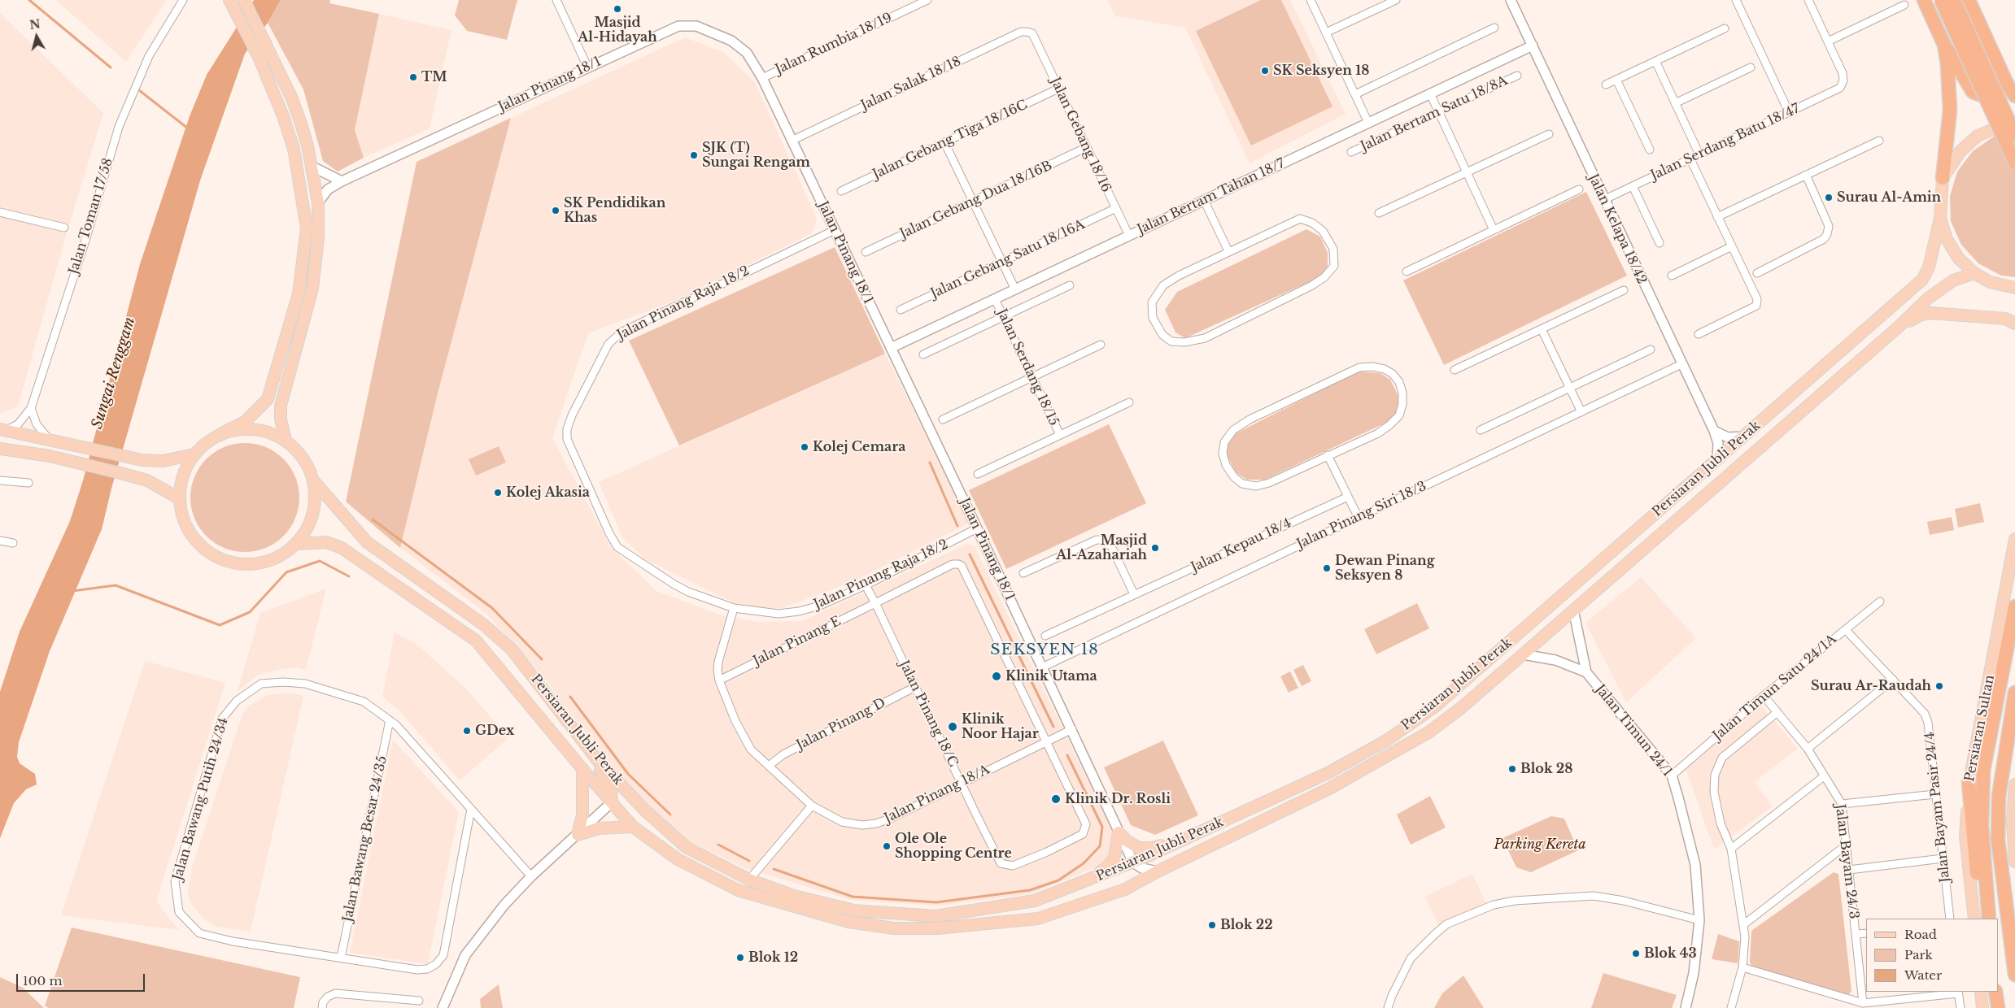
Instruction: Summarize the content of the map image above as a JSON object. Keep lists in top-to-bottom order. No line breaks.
{"streets":{"main road":["Persiaran Jubli Perak","Persiaran Sultan"],"street":["Jalan Rumbia 18/19","Jalan Salak 18/18","Jalan Pinang 18/1","Jalan Bertam Satu 18/8A","Jalan Gebang 18/16","Jalan Gebang Tiga 18/16C","Jalan Serdang Batu 18/47","Jalan Bertam Tahan 18/7","Jalan Gebang Dua 18/16B","Jalan Toman 17/58","Jalan Kelapa 18/42","Jalan Gebang Satu 18/16A","Jalan Pinang Raja 18/2","Jalan Serdang 18/15","Jalan Pinang Siri 18/3","Jalan Kepau 18/4","Jalan Pinang E","Jalan Timun Satu 24/1A","Jalan Pinang 18/C","Jalan Pinang D","Jalan Timun 24/1","Jalan Pinang 18/A","Jalan Bawang Putih 24/34","Jalan Bayam Pasir 24/4","Jalan Bawang Besar 24/35","Jalan Bayam 24/3"]},"crossings":[["Jalan Rumbia 18/19","Jalan Pinang 18/1"],["Jalan Salak 18/18","Jalan Pinang 18/1"],["Jalan Salak 18/18","Jalan Gebang 18/16"],["Jalan Pinang 18/1","Jalan Bertam Tahan 18/7"],["Jalan Pinang 18/1","Jalan Pinang Raja 18/2"],["Jalan Pinang 18/1","Persiaran Jubli Perak"],["Jalan Pinang 18/1","Jalan Pinang Siri 18/3"],["Jalan Pinang 18/1","Jalan Pinang 18/A"],["Jalan Gebang 18/16","Jalan Gebang Tiga 18/16C"],["Jalan Gebang 18/16","Jalan Bertam Tahan 18/7"],["Jalan Gebang 18/16","Jalan Gebang Dua 18/16B"],["Jalan Gebang 18/16","Jalan Gebang Satu 18/16A"],["Jalan Serdang Batu 18/47","Jalan Kelapa 18/42"],["Jalan Bertam Tahan 18/7","Jalan Kelapa 18/42"],["Jalan Bertam Tahan 18/7","Jalan Serdang 18/15"],["Jalan Kelapa 18/42","Persiaran Jubli Perak"],["Jalan Kelapa 18/42","Jalan Pinang Siri 18/3"],["Jalan Pinang Raja 18/2","Jalan Pinang 18/C"],["Jalan Pinang Raja 18/2","Jalan Pinang 18/A"],["Jalan Pinang E","Jalan Pinang 18/C"],["Jalan Pinang E","Jalan Pinang 18/A"],["Jalan Timun Satu 24/1A","Jalan Timun 24/1"],["Jalan Timun Satu 24/1A","Jalan Bayam Pasir 24/4"],["Jalan Timun Satu 24/1A","Jalan Bayam 24/3"],["Jalan Pinang 18/C","Jalan Pinang D"],["Jalan Pinang 18/C","Jalan Pinang 18/A"],["Jalan Pinang D","Jalan Pinang 18/A"],["Jalan Bawang Putih 24/34","Jalan Bawang Besar 24/35"]],"districts":["SEKSYEN 18"],"water":["Sungai Renggam"],"parks":["Parking Kereta"],"places":["Masjid Al-Hidayah","SK Seksyen 18","TM","SJK (T) Sungai Rengam","Surau Al-Amin","SK Pendidikan Khas","Kolej Cemara","Kolej Akasia","Masjid Al-Azahariah","Dewan Pinang Seksyen 8","Klinik Utama","Surau Ar-Raudah","Klinik Noor Hajar","GDex","Blok 28","Klinik Dr. Rosli","Ole Ole Shopping Centre","Blok 22","Blok 43","Blok 12"],"legend":["Road","Park","Water"],"scale_bar":"100 m","north":"top"}
